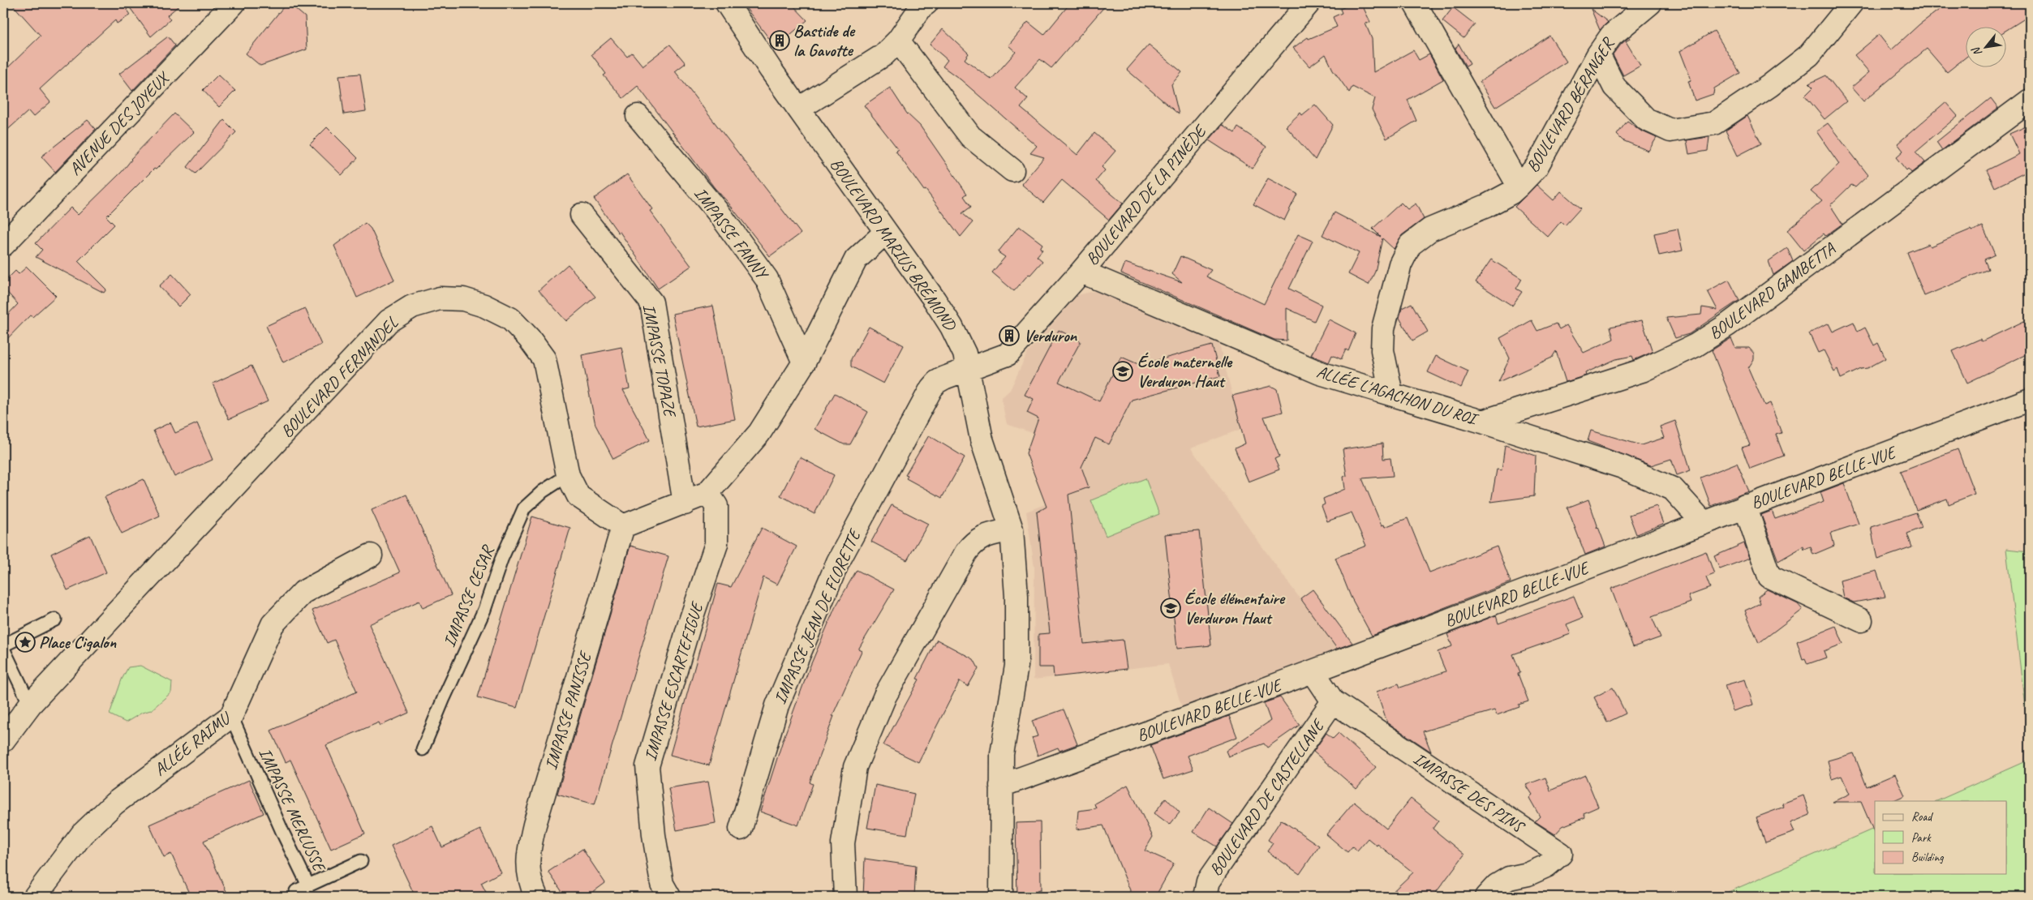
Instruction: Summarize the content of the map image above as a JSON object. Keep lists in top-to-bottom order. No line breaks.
{"streets":{"street":["BOULEVARD BÉRANGER","AVENUE DES JOYEUX","BOULEVARD DE LA PINÈDE","IMPASSE FANNY","BOULEVARD MARIUS BRÉMOND","BOULEVARD GAMBETTA","IMPASSE TOPAZE","BOULEVARD FERNANDEL","ALLÉE L'AGACHON DU ROI","BOULEVARD BELLE-VUE","IMPASSE JEAN DE FLORETTE","IMPASSE ESCARTEFIGUE","IMPASSE PANISSE","ALLÉE RAIMU","IMPASSE DES PINS","BOULEVARD DE CASTELLANE"],"lane":["IMPASSE CESAR","IMPASSE MERLUSSE"]},"crossings":[["BOULEVARD BÉRANGER","ALLÉE L'AGACHON DU ROI"],["BOULEVARD DE LA PINÈDE","BOULEVARD MARIUS BRÉMOND"],["BOULEVARD DE LA PINÈDE","ALLÉE L'AGACHON DU ROI"],["BOULEVARD DE LA PINÈDE","IMPASSE JEAN DE FLORETTE"],["BOULEVARD MARIUS BRÉMOND","BOULEVARD BELLE-VUE"],["BOULEVARD MARIUS BRÉMOND","IMPASSE JEAN DE FLORETTE"],["BOULEVARD GAMBETTA","ALLÉE L'AGACHON DU ROI"],["BOULEVARD FERNANDEL","IMPASSE CESAR"],["BOULEVARD FERNANDEL","IMPASSE PANISSE"],["ALLÉE L'AGACHON DU ROI","BOULEVARD BELLE-VUE"],["BOULEVARD BELLE-VUE","IMPASSE DES PINS"],["ALLÉE RAIMU","IMPASSE MERLUSSE"],["IMPASSE DES PINS","BOULEVARD DE CASTELLANE"]],"places":{"building":["Bastide de la Gavotte","Verduron"],"school or university":["École maternelle Verduron Haut","École élémentaire Verduron Haut"],"place":["Place Cigalon"]},"legend":["Road","Park","Building"],"north":"bottom left"}
